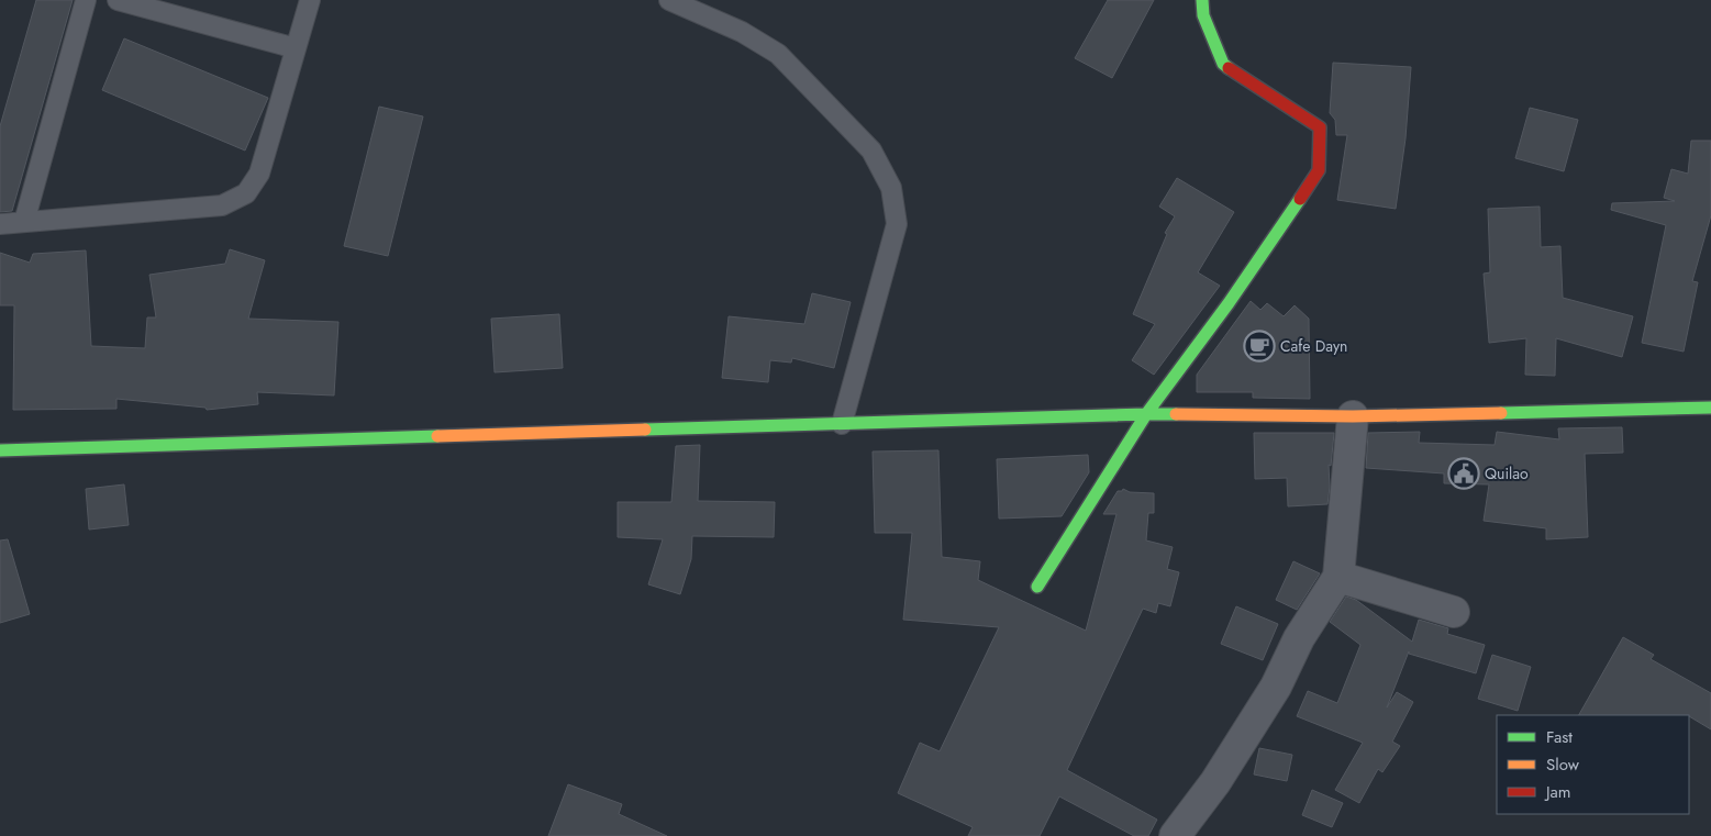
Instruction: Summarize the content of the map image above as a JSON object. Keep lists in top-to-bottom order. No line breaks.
{"places":{"cafe":["Cafe Dayn"],"public building":["Quilao"]},"legend":["Fast","Slow","Jam"]}
